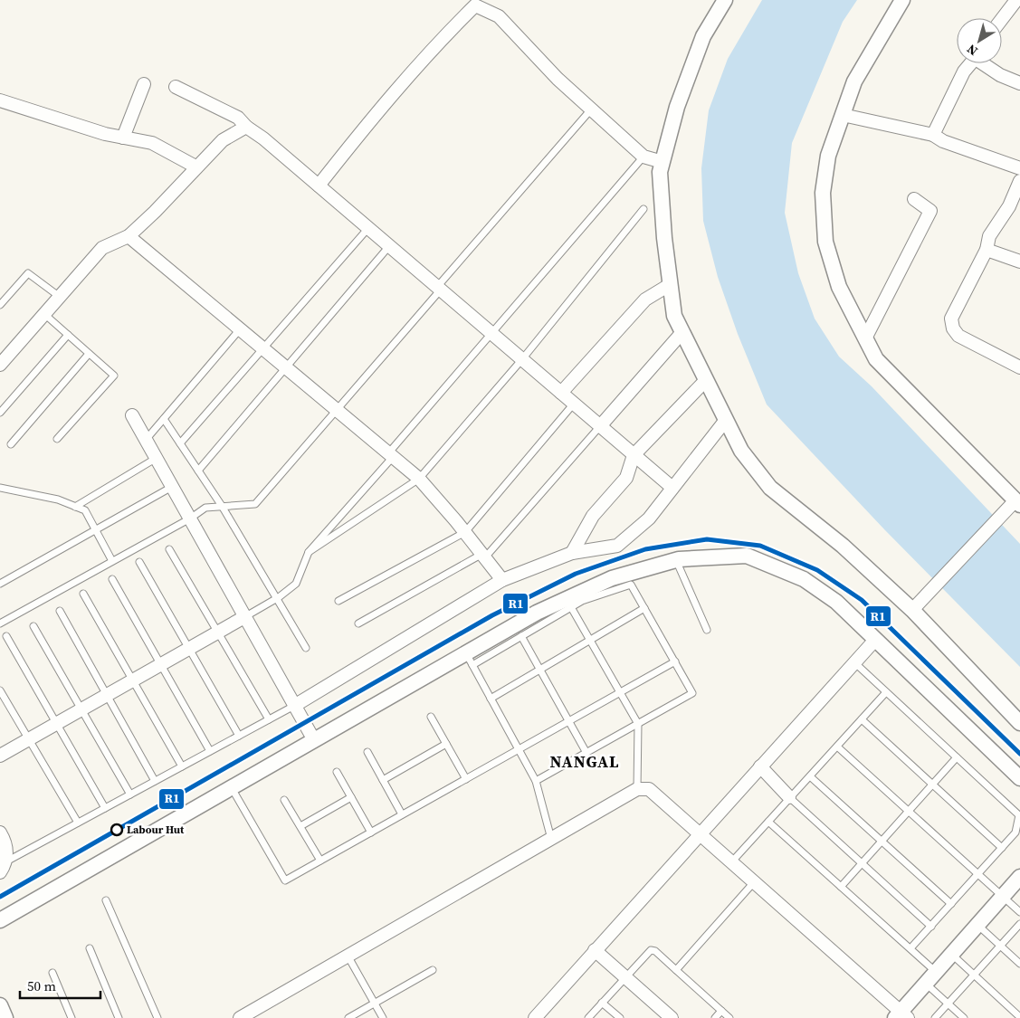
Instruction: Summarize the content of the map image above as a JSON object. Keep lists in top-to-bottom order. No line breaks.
{"districts":["NANGAL"],"places":["Labour Hut"],"lines":["transit line R1"],"scale_bar":"50 m","north":"bottom left"}
